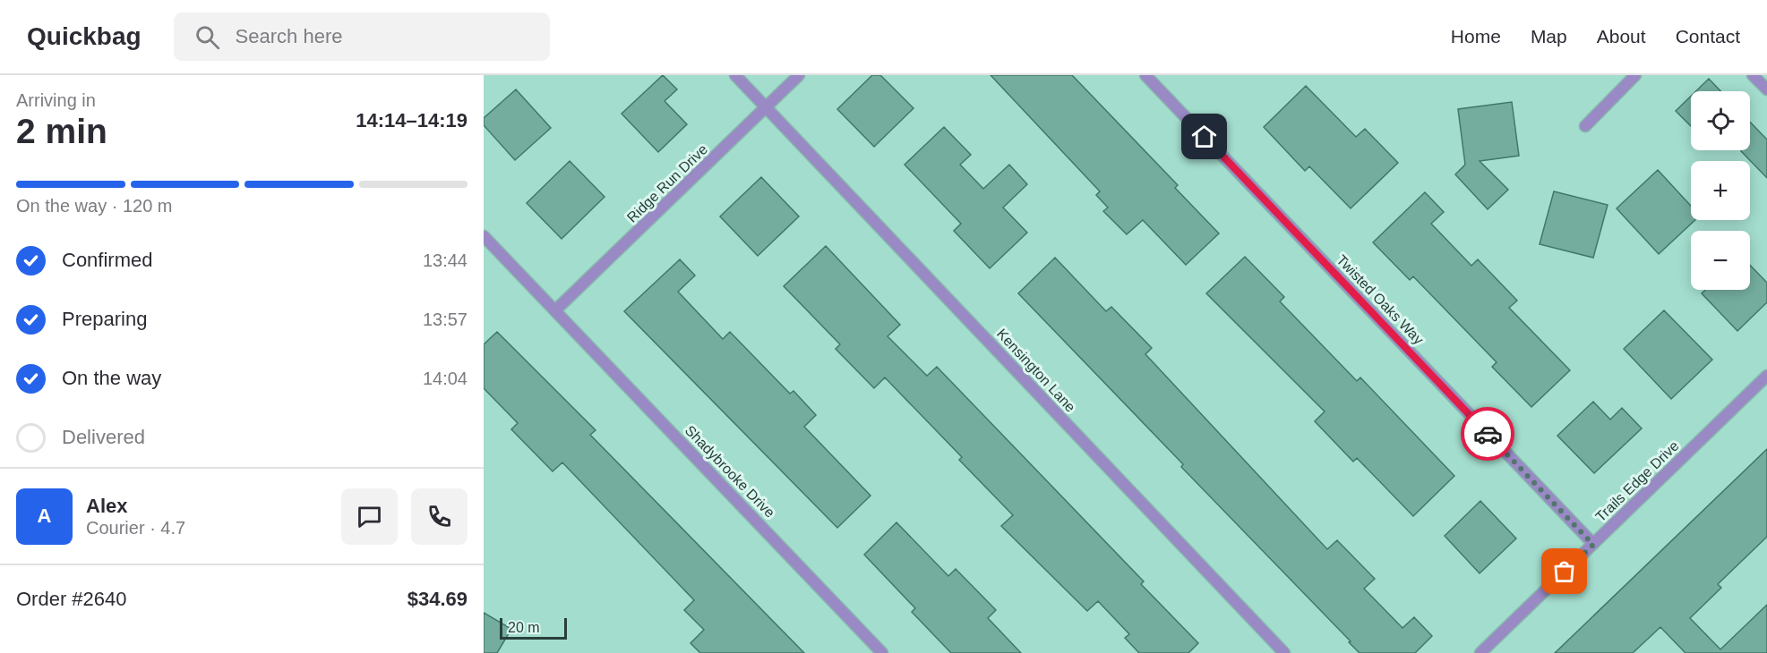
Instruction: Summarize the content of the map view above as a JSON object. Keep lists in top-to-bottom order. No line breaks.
{"streets":{"street":["Ridge Run Drive","Twisted Oaks Way","Kensington Lane","Shadybrooke Drive","Trails Edge Drive"]},"crossings":[["Ridge Run Drive","Kensington Lane"],["Ridge Run Drive","Shadybrooke Drive"],["Twisted Oaks Way","Trails Edge Drive"]],"scale_bar":"20 m","page":{"header":"Quickbag","search":"Search here","nav":["Home","Map","About","Contact"],"heading":["2 min","Arriving in","14:14–14:19"],"panel":["Alex","Courier · 4.7","Order #2640","$34.69"],"map_buttons":["+","−"],"bar":"On the way · 120 m","list":[["Confirmed","13:44"],["Preparing","13:57"],["On the way","14:04"],"Delivered"],"round":"A","scale":"20 m"}}
